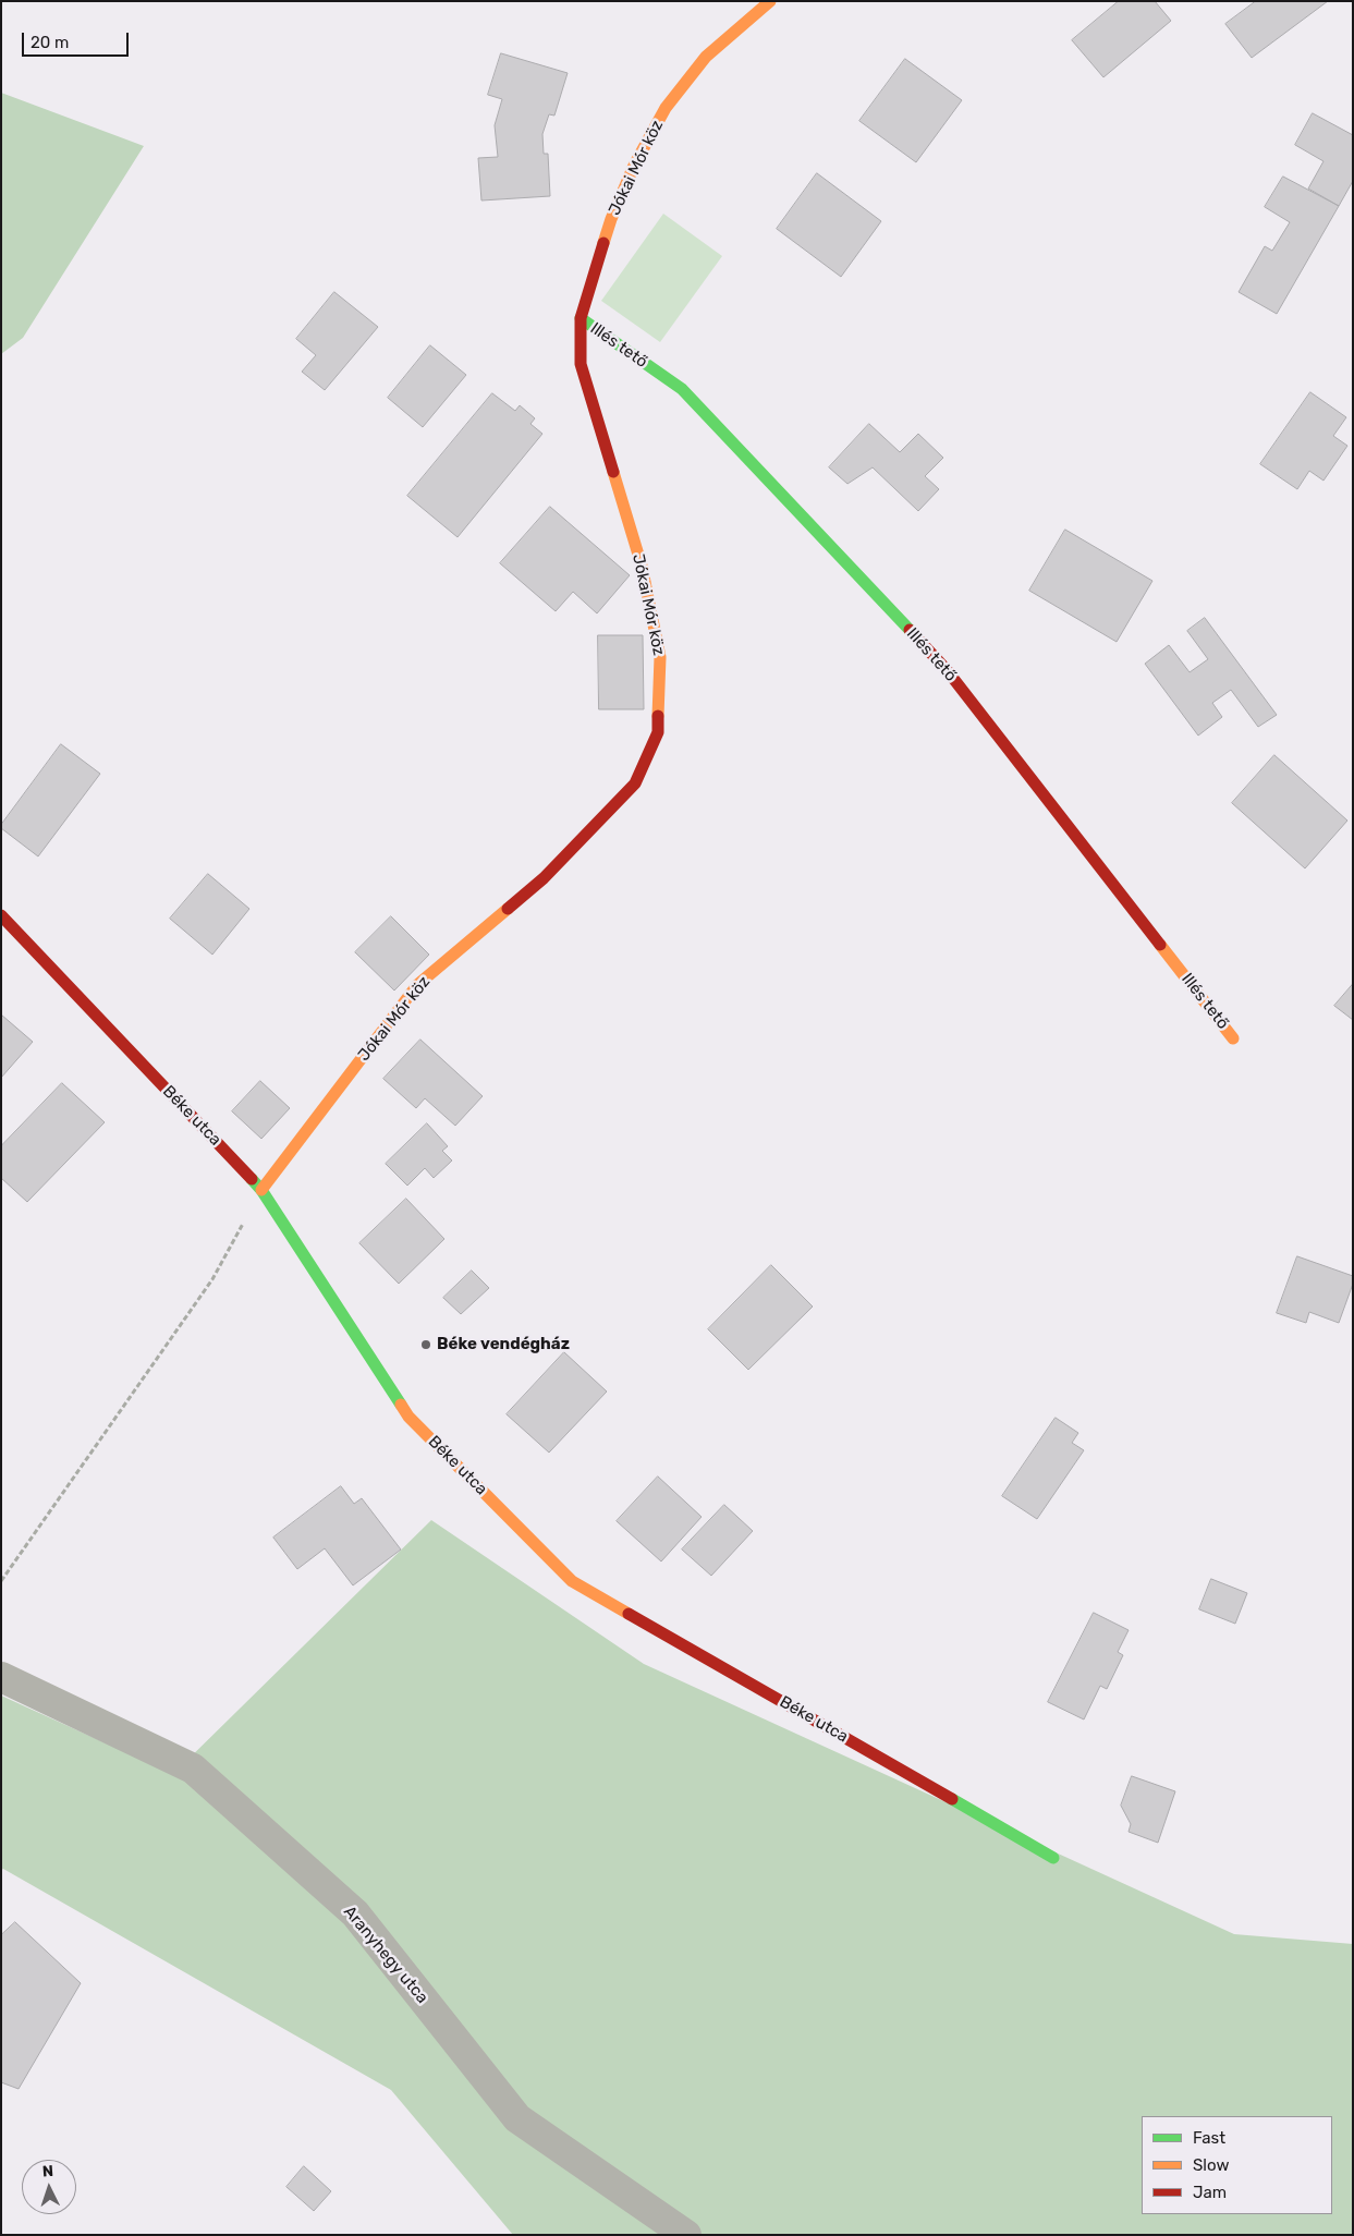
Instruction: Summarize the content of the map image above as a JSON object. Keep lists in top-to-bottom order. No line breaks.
{"streets":{"street":["Jókai Mór köz","Illés tető","Béke utca","Aranyhegy utca"]},"crossings":[["Jókai Mór köz","Illés tető"],["Jókai Mór köz","Béke utca"]],"places":["Béke vendégház"],"legend":["Fast","Slow","Jam"],"scale_bar":"20 m","north":"top"}
